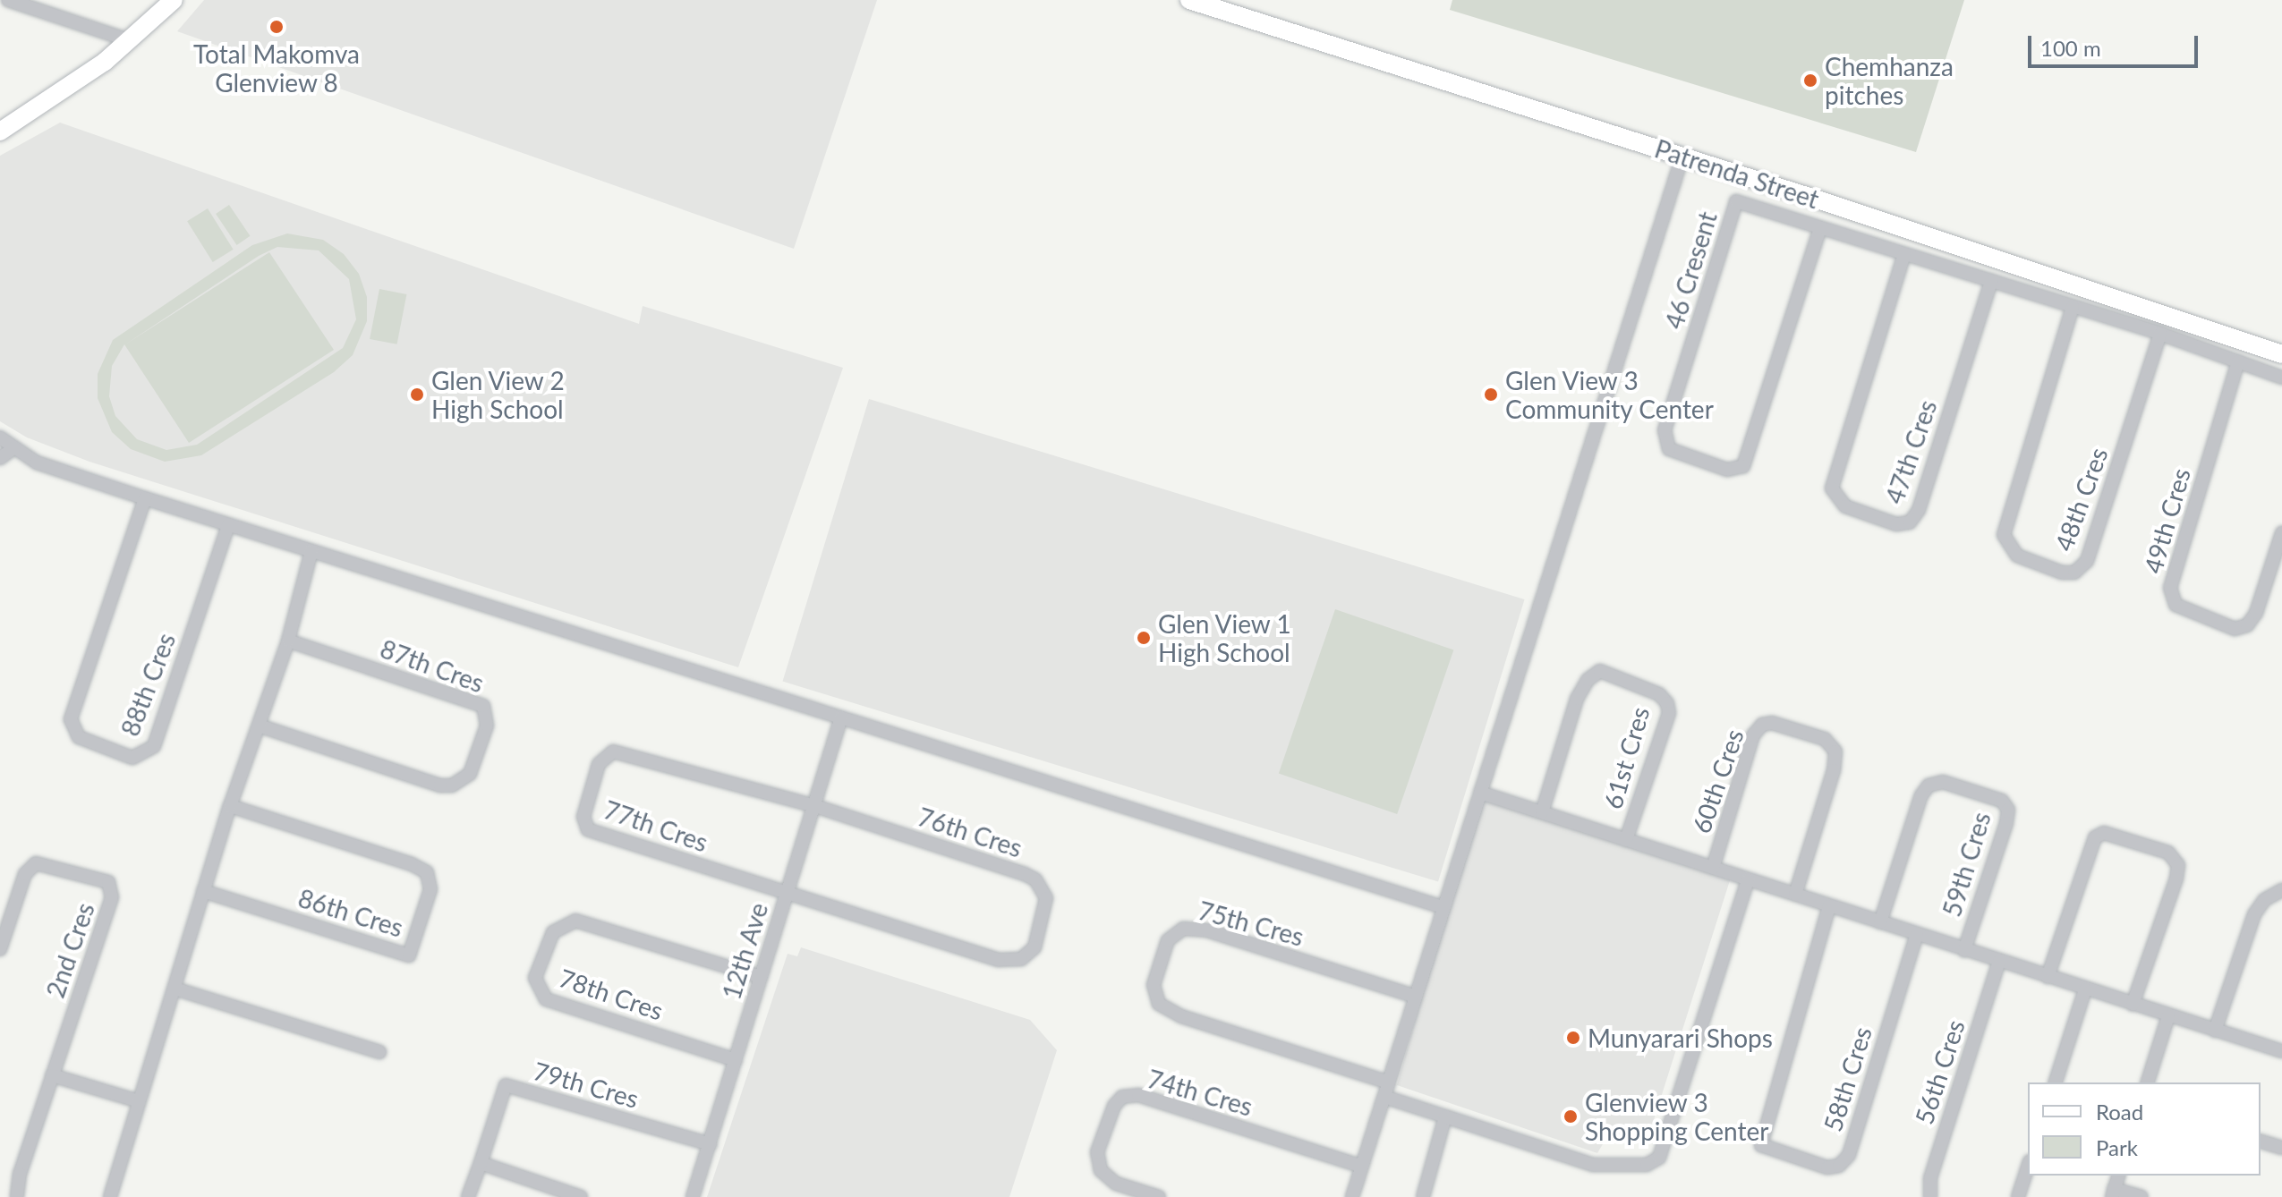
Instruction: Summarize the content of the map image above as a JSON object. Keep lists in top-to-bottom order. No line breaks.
{"streets":{"street":["Patrenda Street","46 Cresent","47th Cres","48th Cres","49th Cres","87th Cres","88th Cres","61st Cres","60th Cres","77th Cres","76th Cres","59th Cres","86th Cres","75th Cres","2nd Cres","12th Ave","78th Cres","56th Cres","58th Cres","79th Cres","74th Cres"]},"crossings":[["77th Cres","76th Cres"],["77th Cres","12th Ave"],["76th Cres","12th Ave"],["12th Ave","78th Cres"],["12th Ave","79th Cres"]],"places":["Total Makomva Glenview 8","Chemhanza pitches","Glen View 2 High School","Glen View 3 Community Center","Glen View 1 High School","Munyarari Shops","Glenview 3 Shopping Center"],"legend":["Road","Park"],"scale_bar":"100 m"}
